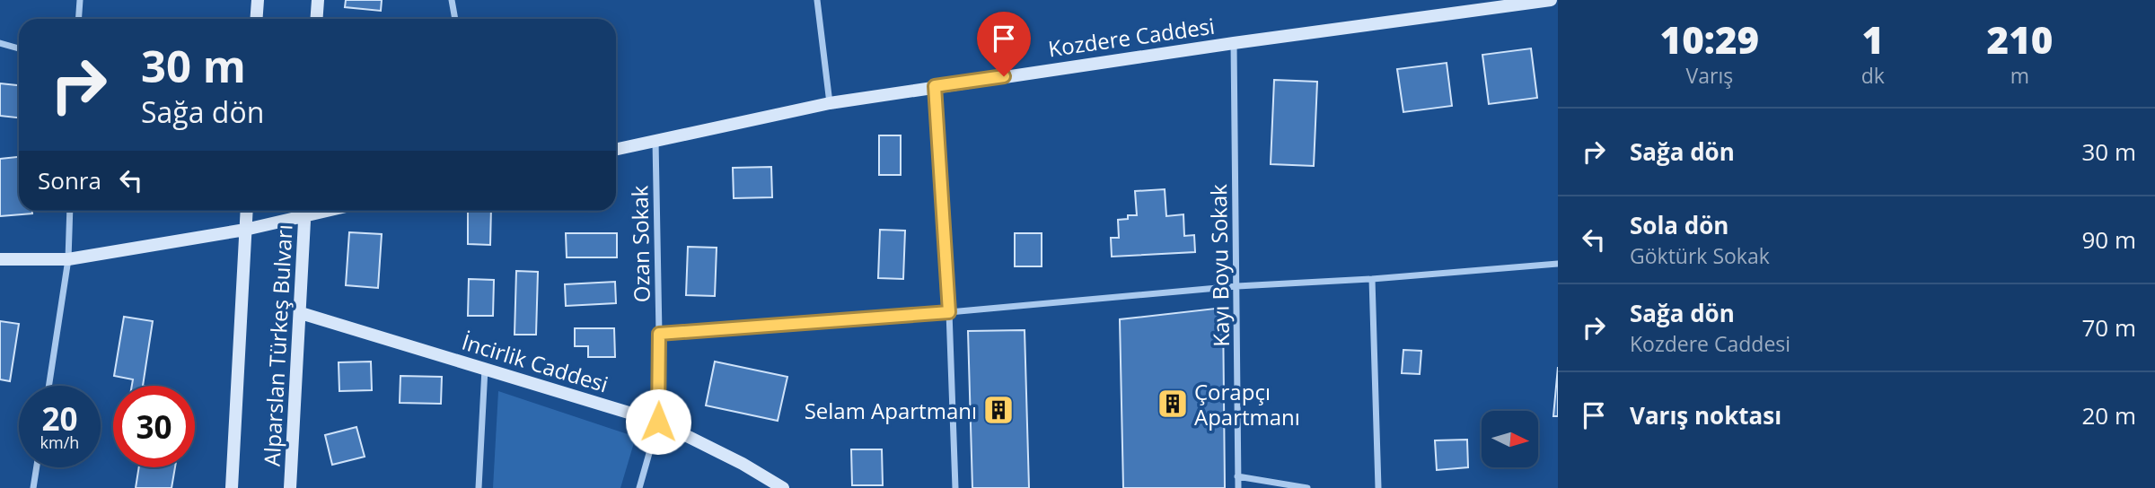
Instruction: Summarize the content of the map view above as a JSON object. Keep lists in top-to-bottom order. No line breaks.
{"streets":{"street":["Kozdere Caddesi","Ozan Sokak","Kayı Boyu Sokak","Alparslan Türkeş Bulvarı","İncirlik Caddesi"]},"crossings":[["Kozdere Caddesi","Ozan Sokak"],["Kozdere Caddesi","Kayı Boyu Sokak"],["Ozan Sokak","İncirlik Caddesi"],["Alparslan Türkeş Bulvarı","İncirlik Caddesi"]],"places":{"building":["Çorapçı Apartmanı","Selam Apartmanı"]},"north":"right","page":{"eta":["10:29","Varış","1","dk","210","m"],"turn":["30 m","Sağa dön"],"list":[{"name":"Sağa dön","value":"30 m"},{"name":"Sola dön","note":"Göktürk Sokak","value":"90 m"},{"name":"Sağa dön","note":"Kozdere Caddesi","value":"70 m"},{"name":"Varış noktası","value":"20 m"}],"then":"Sonra","speed":"20 km/h","limit":"30"}}
